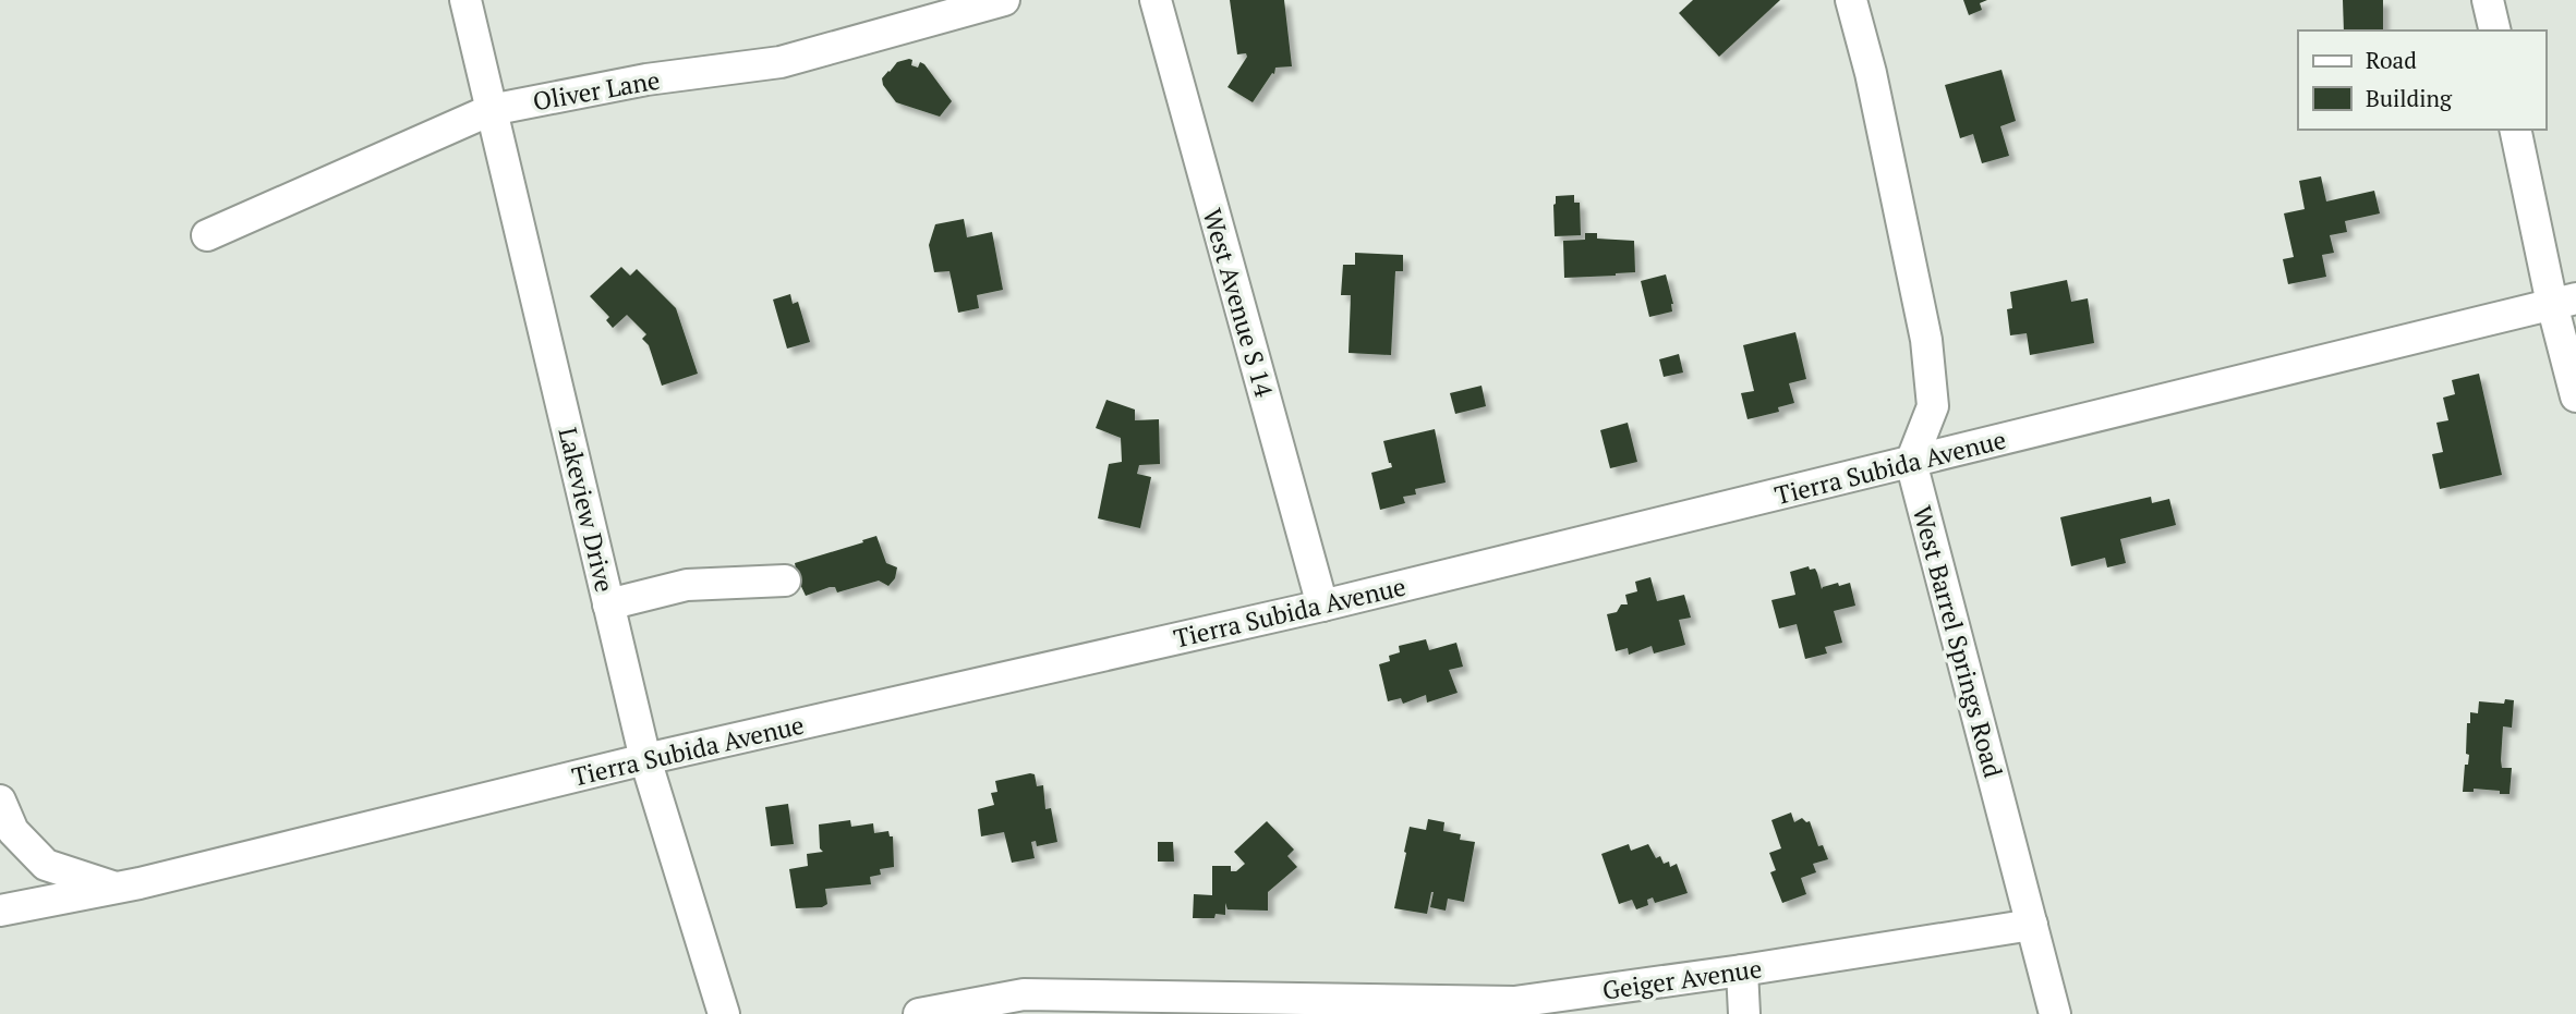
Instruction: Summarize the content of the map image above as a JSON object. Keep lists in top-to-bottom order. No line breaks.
{"streets":{"street":["Oliver Lane","West Avenue S 14","Tierra Subida Avenue","Lakeview Drive","West Barrel Springs Road","Geiger Avenue"]},"crossings":[["Oliver Lane","Lakeview Drive"],["West Avenue S 14","Tierra Subida Avenue"],["Tierra Subida Avenue","Lakeview Drive"],["Tierra Subida Avenue","West Barrel Springs Road"],["West Barrel Springs Road","Geiger Avenue"]],"legend":["Road","Building"]}
